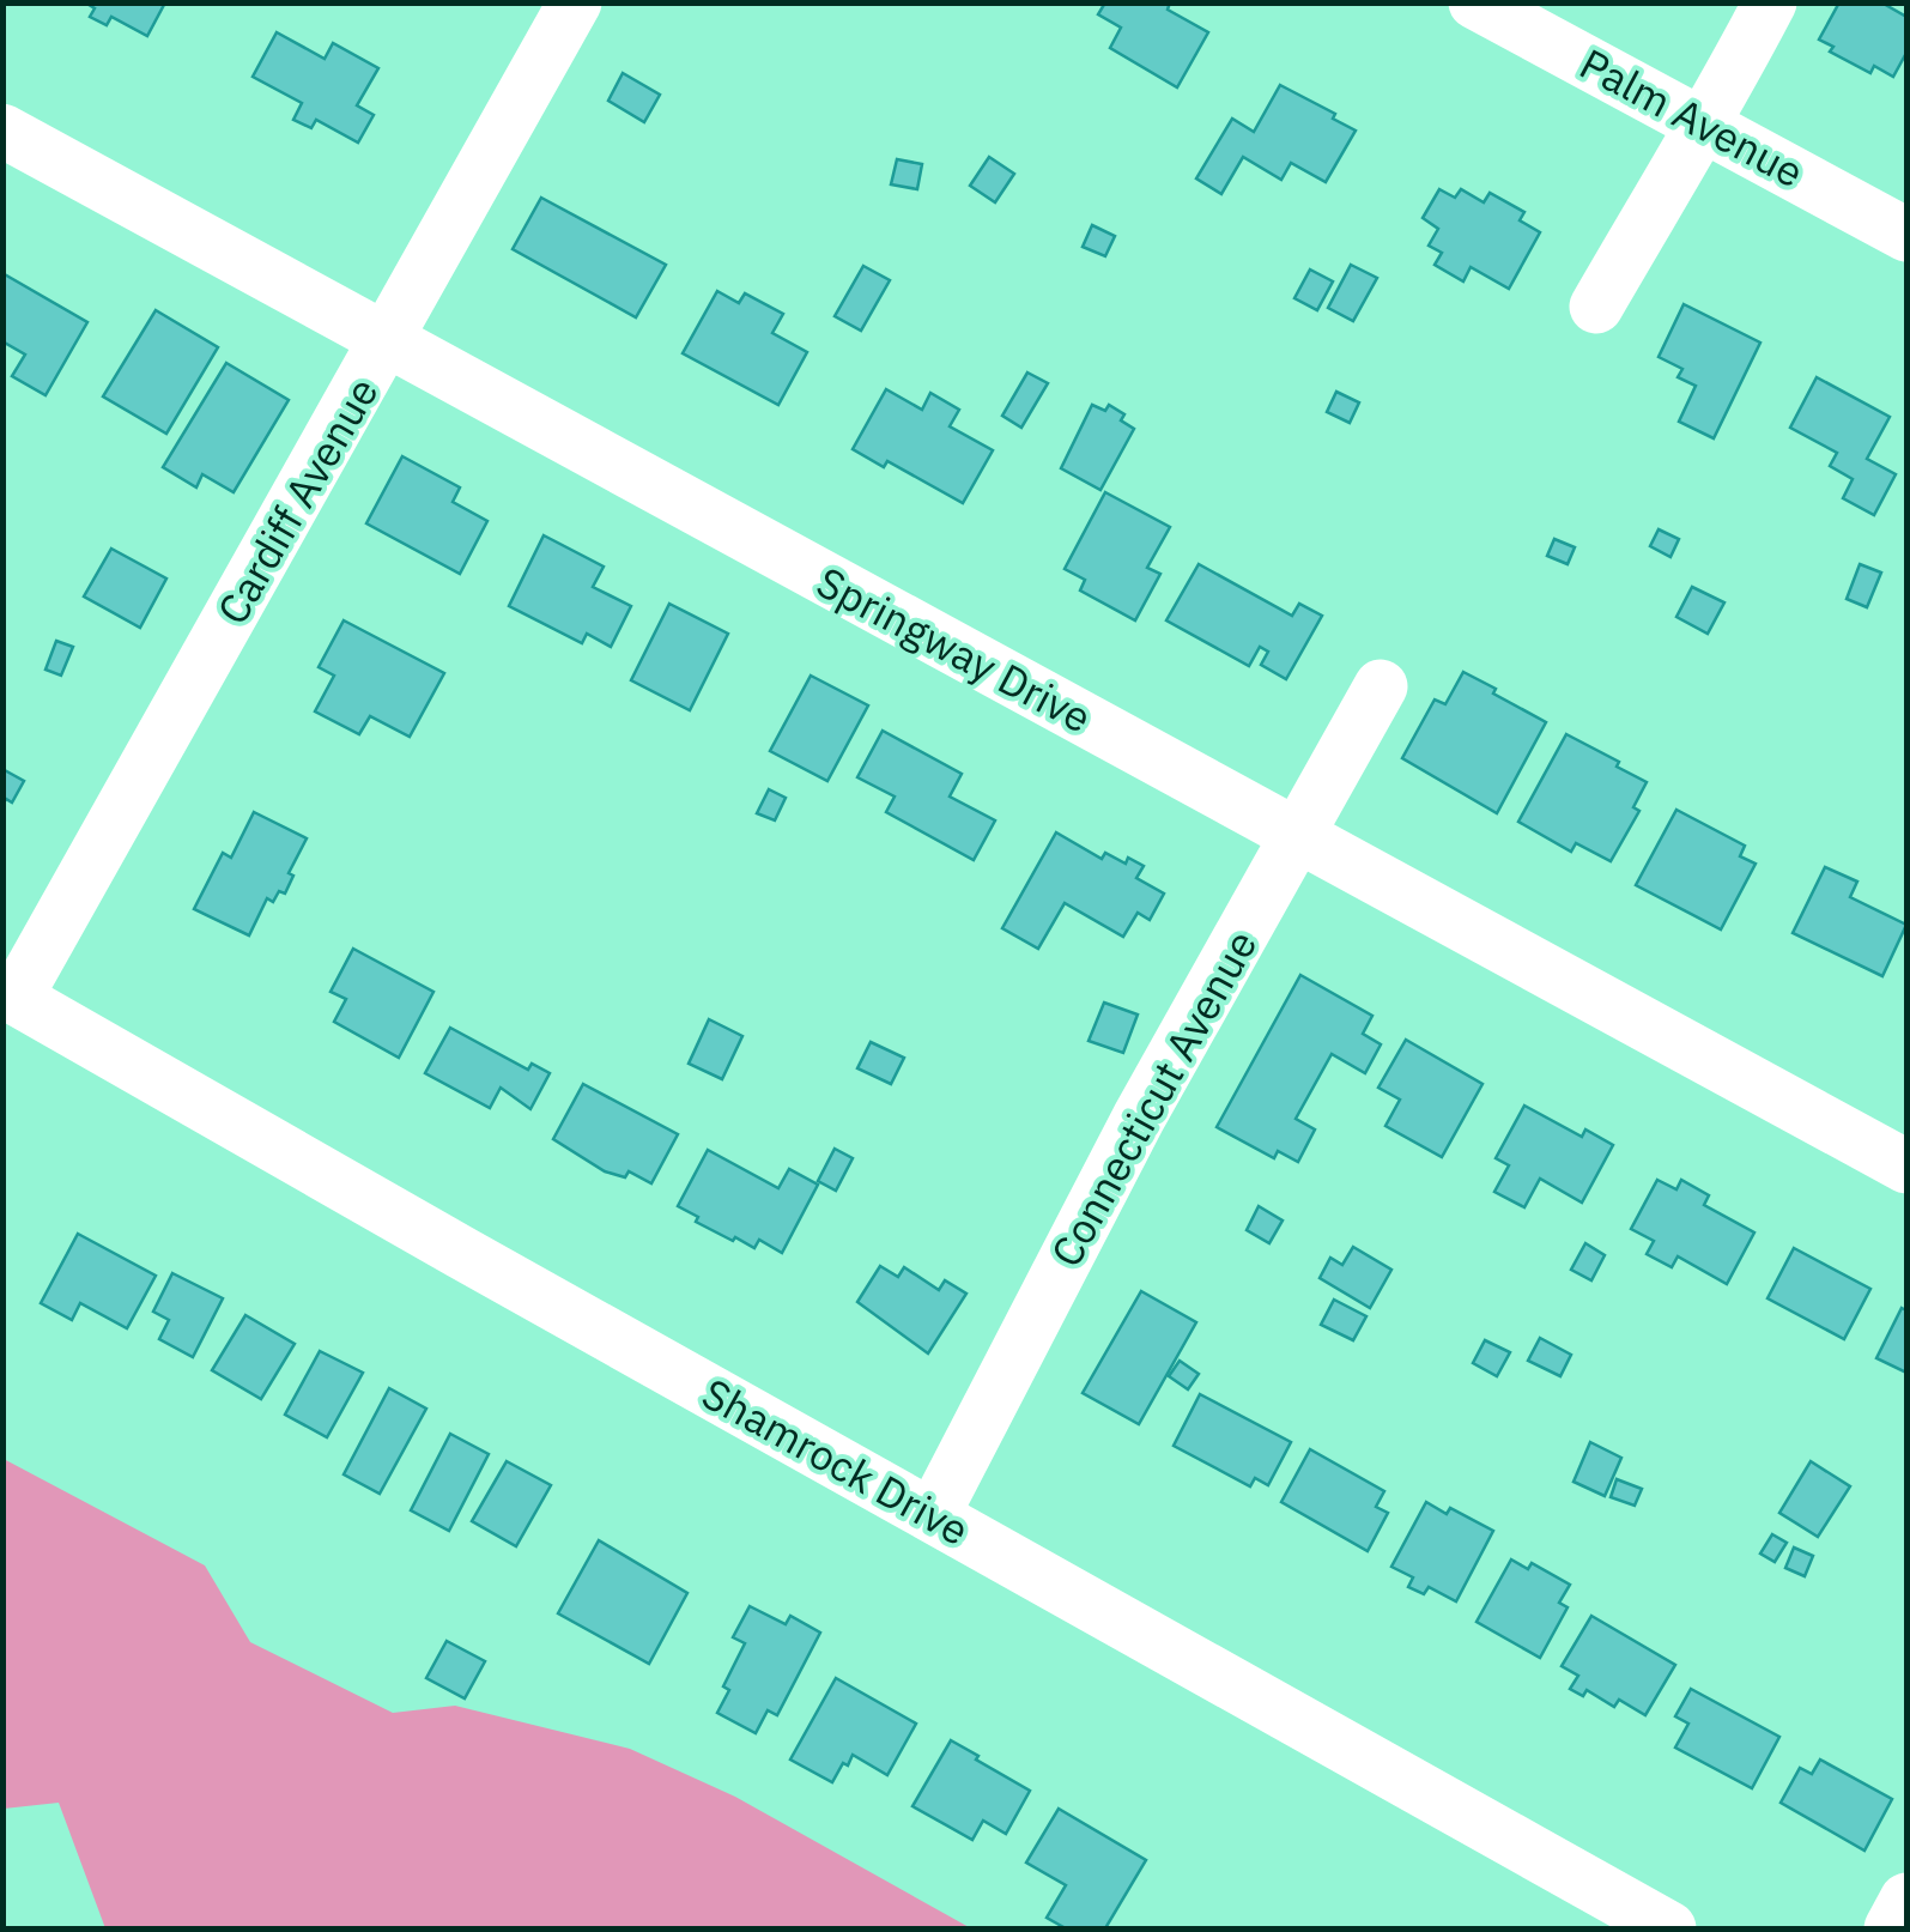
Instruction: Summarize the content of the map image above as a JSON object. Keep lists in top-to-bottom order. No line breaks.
{"streets":{"street":["Palm Avenue","Cardiff Avenue","Springway Drive","Connecticut Avenue","Shamrock Drive"]},"crossings":[["Cardiff Avenue","Springway Drive"],["Cardiff Avenue","Shamrock Drive"],["Springway Drive","Connecticut Avenue"],["Connecticut Avenue","Shamrock Drive"]]}
